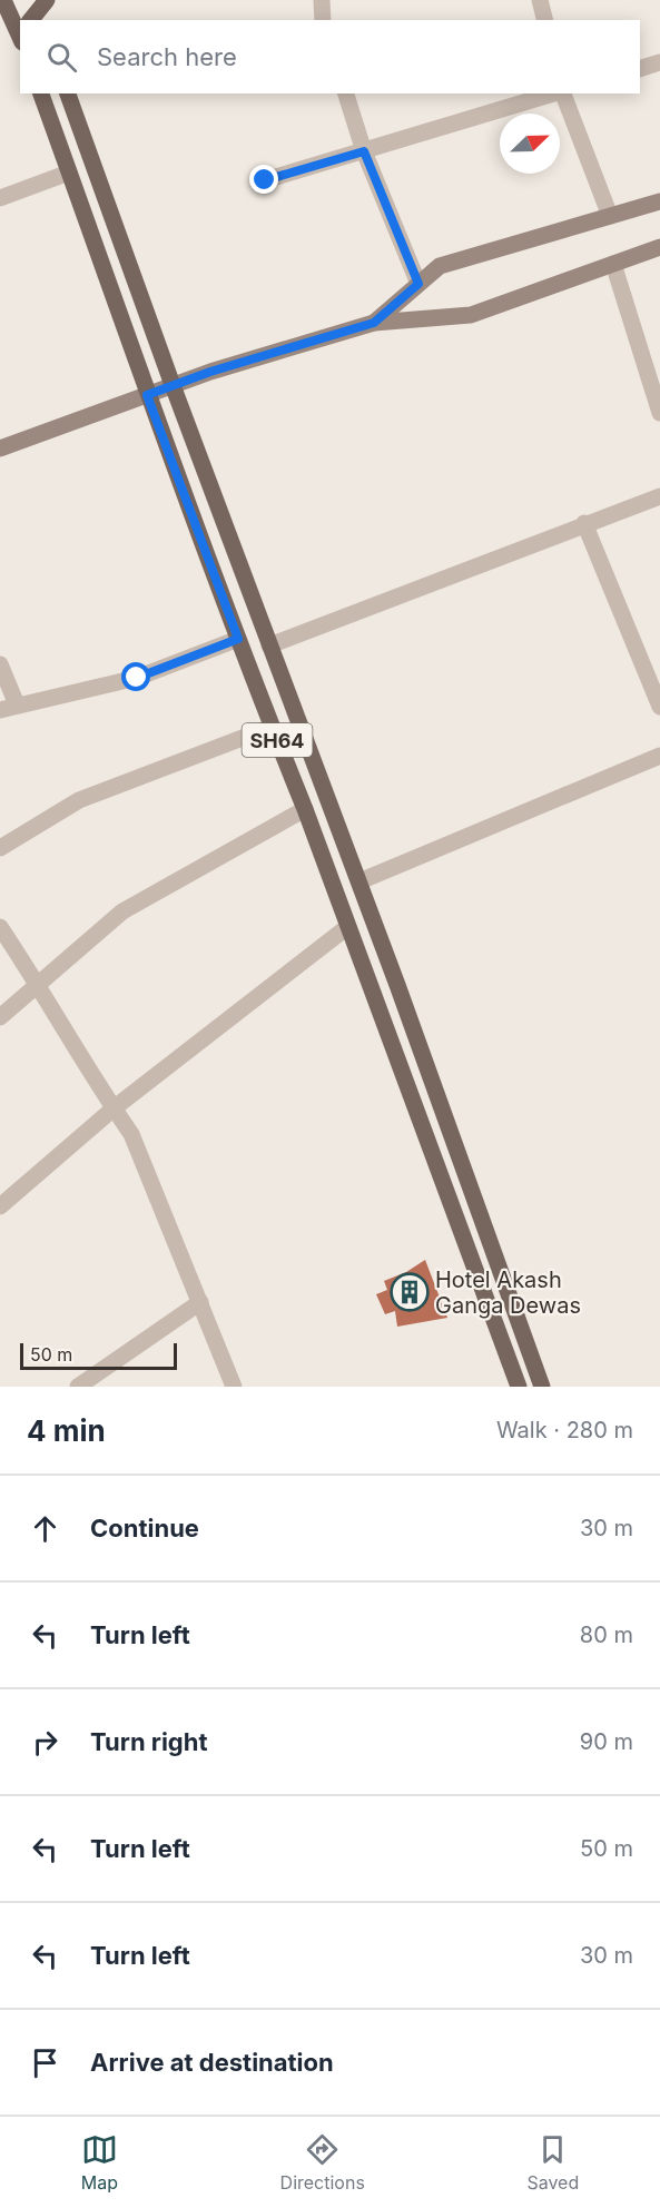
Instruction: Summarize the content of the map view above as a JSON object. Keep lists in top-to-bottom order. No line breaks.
{"streets":{"main road":["SH64"]},"places":{"building":["Hotel Akash Ganga Dewas"]},"scale_bar":"50 m","north":"top right","page":{"search":"Search here","scale":"50 m","heading":["4 min","Walk · 280 m"],"list":[["Continue","30 m"],["Turn left","80 m"],["Turn right","90 m"],["Turn left","50 m"],["Turn left","30 m"],"Arrive at destination"],"nav":["Map","Directions","Saved"]}}
